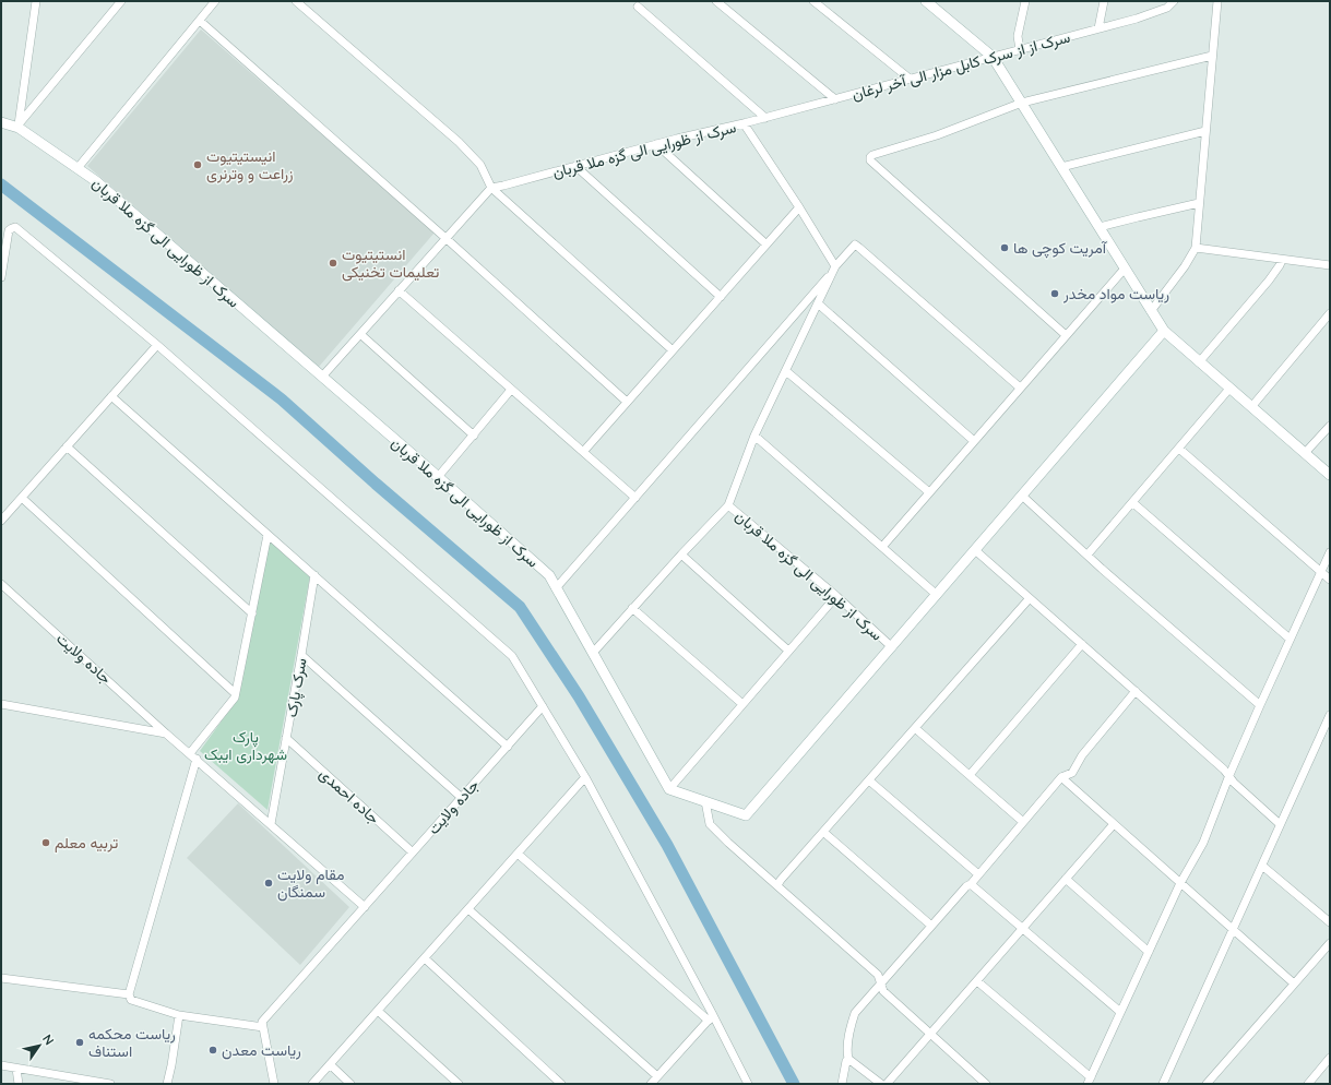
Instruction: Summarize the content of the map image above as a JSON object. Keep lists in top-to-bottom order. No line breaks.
{"streets":{"street":["سرک از از سرک کابل مزار الی آخر لرغان","سرک از ظورایی الی گزه ملا قربان","جاده ولایت","سرک پارک","جاده احمدی"]},"crossings":[["سرک از از سرک کابل مزار الی آخر لرغان","سرک از ظورایی الی گزه ملا قربان"],["جاده ولایت","سرک پارک"],["جاده ولایت","جاده احمدی"],["سرک پارک","جاده احمدی"]],"parks":["پارک شهرداری ایبک"],"places":["انیستیتیوت زراعت و وترنری","آمریت کوچی ها","انستیتیوت تعلیمات تخنیکی","ریاست مواد مخدر","تربیه معلم","مقام ولایت سمنگان","ریاست محکمه استناف","ریاست معدن"],"north":"top right"}
